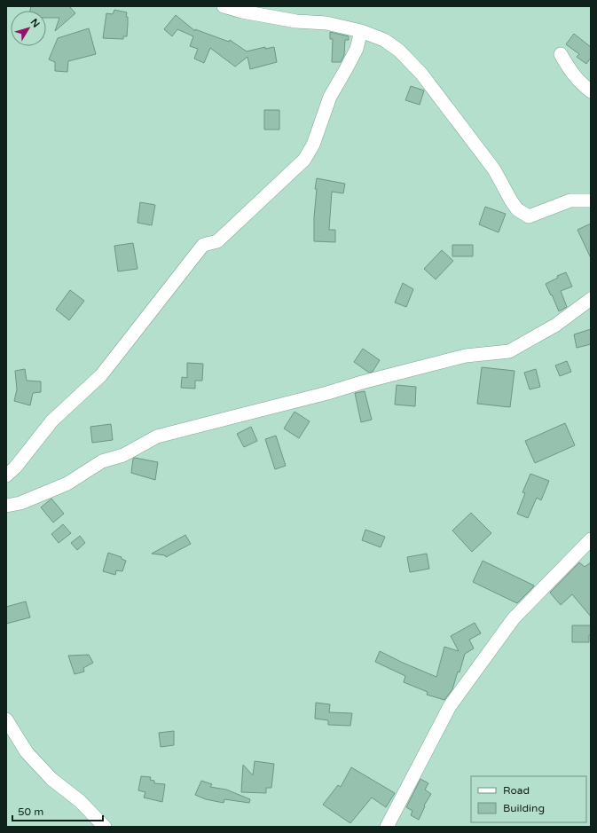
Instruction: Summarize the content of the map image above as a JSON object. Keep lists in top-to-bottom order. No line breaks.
{"legend":["Road","Building"],"scale_bar":"50 m","north":"top right"}
